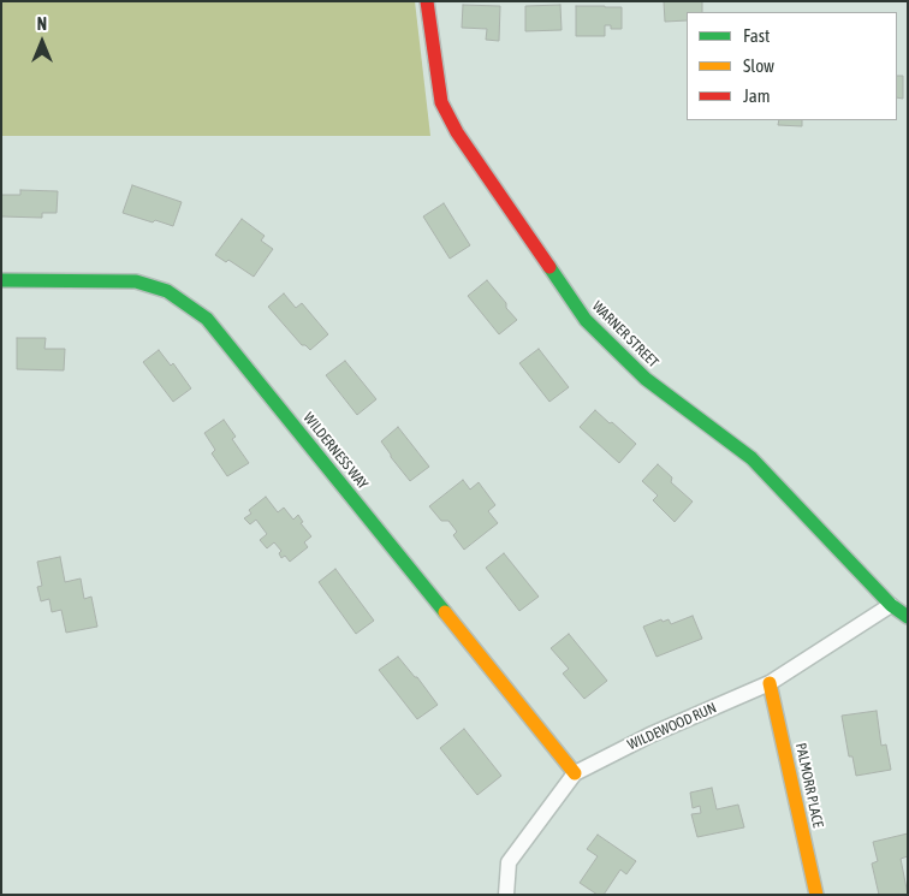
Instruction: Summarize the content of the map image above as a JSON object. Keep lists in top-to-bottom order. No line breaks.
{"streets":{"street":["WARNER STREET","WILDERNESS WAY","WILDEWOOD RUN","PALMORR PLACE"]},"crossings":[["WARNER STREET","WILDEWOOD RUN"],["WILDERNESS WAY","WILDEWOOD RUN"],["WILDEWOOD RUN","PALMORR PLACE"]],"legend":["Fast","Slow","Jam"],"north":"top"}
